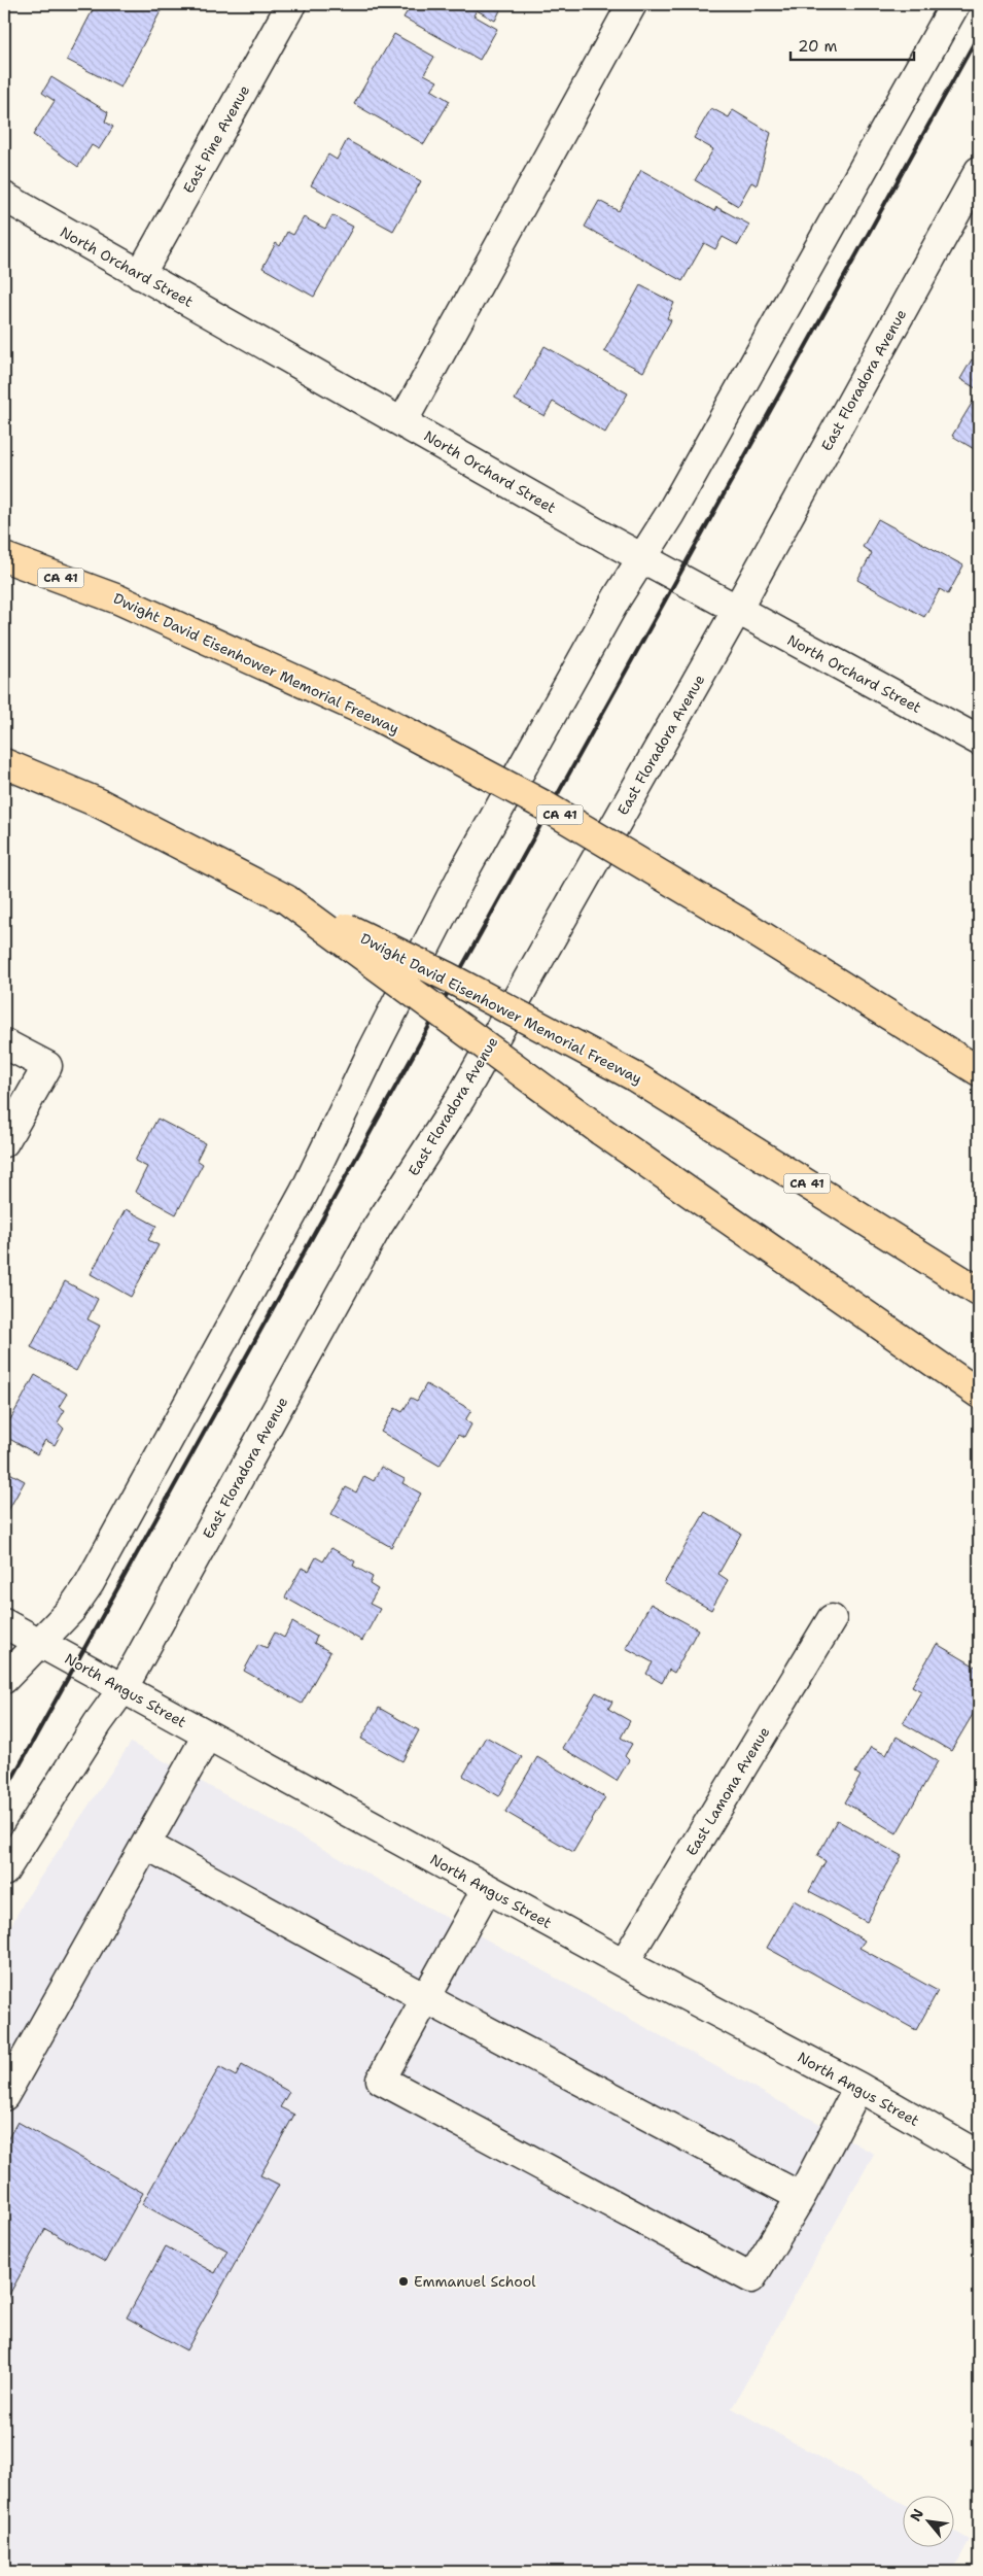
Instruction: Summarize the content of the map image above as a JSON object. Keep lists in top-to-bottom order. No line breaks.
{"streets":{"highway":["CA 41","Dwight David Eisenhower Memorial Freeway"],"street":["East Pine Avenue","North Orchard Street","East Floradora Avenue","North Angus Street","East Lamona Avenue"]},"crossings":[["East Pine Avenue","North Orchard Street"],["North Orchard Street","East Floradora Avenue"],["East Floradora Avenue","North Angus Street"],["North Angus Street","East Lamona Avenue"]],"places":["Emmanuel School"],"scale_bar":"20 m","north":"top left"}
